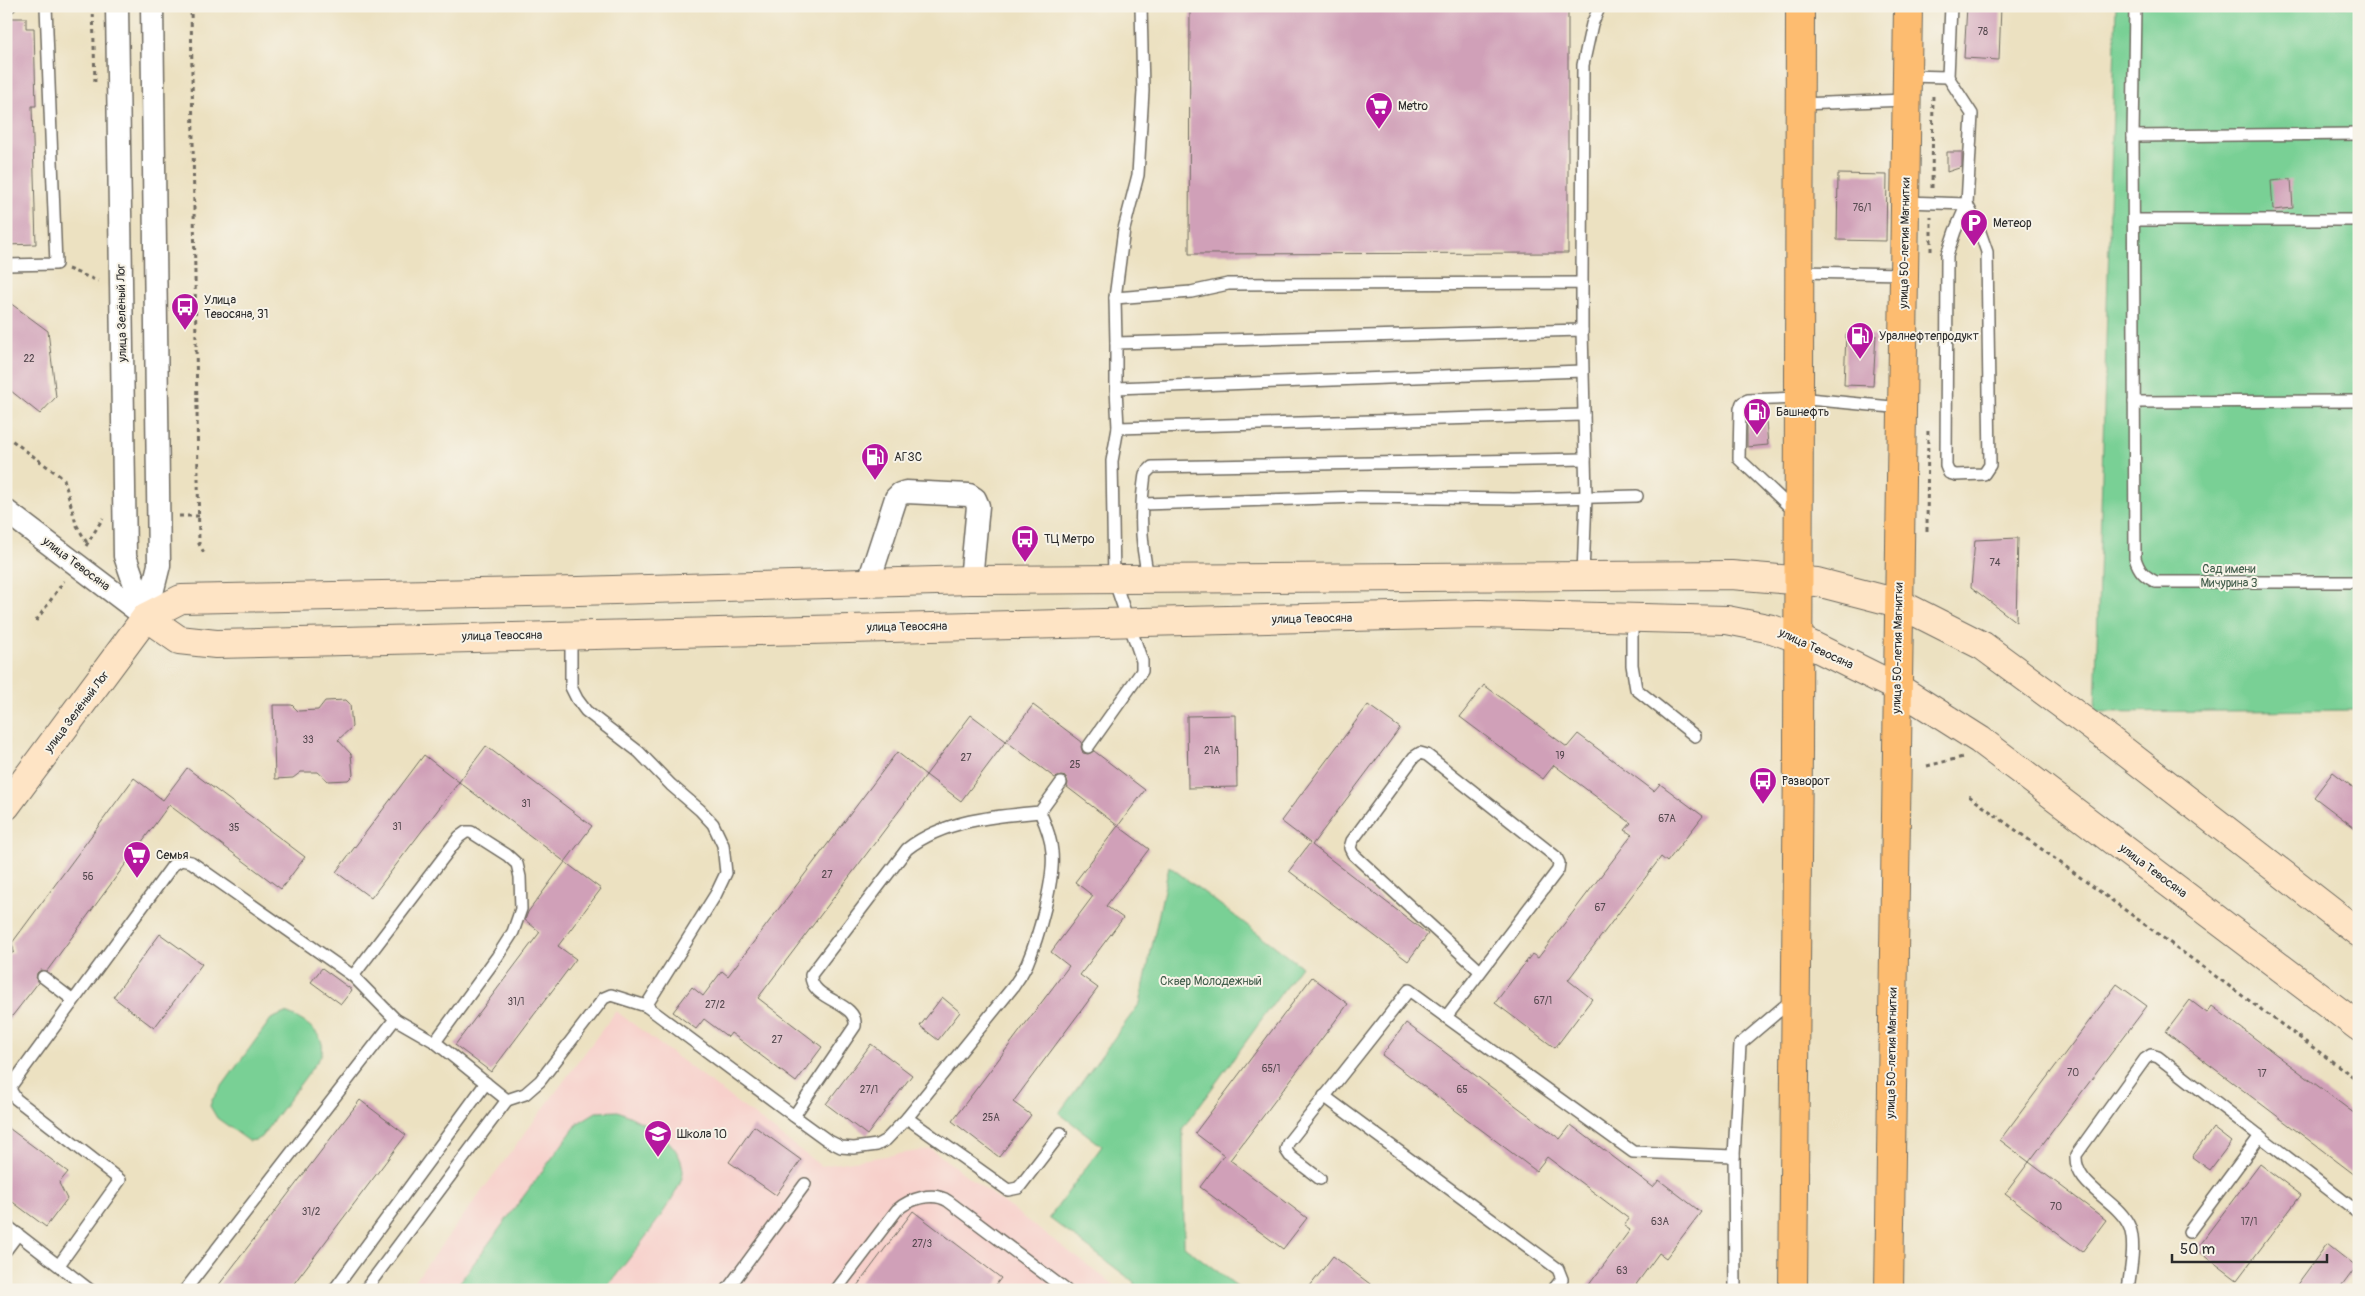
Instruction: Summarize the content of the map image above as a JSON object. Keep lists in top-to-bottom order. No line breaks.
{"streets":{"main road":["улица 50-летия Магнитки"],"street":["улица Зелёный Лог","улица Тевосяна"]},"crossings":[["улица 50-летия Магнитки","улица Тевосяна"],["улица Зелёный Лог","улица Тевосяна"]],"parks":["Сад имени Мичурина 3","Сквер Молодежный"],"places":{"supermarket":["Metro","Семья"],"parking":["Метеор"],"bus stop":["Улица Тевосяна, 31","ТЦ Метро","Разворот"],"fuel station":["Уралнефтепродукт","Башнефть","АГЗС"],"school or university":["Школа 10"]},"house_numbers":["78","76/1","22","74","33","21А","19","27","25","31","67А","31","35","27","56","67","67/1","31/1","27/2","27","65/1","70","17","27/1","65","25А","70","31/2","63А","17/1","27/3","63"],"scale_bar":"50 m"}
